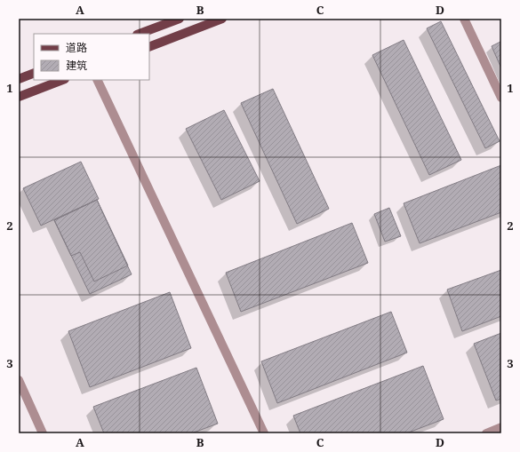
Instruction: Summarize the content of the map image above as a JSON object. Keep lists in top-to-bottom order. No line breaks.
{"legend":["道路","建筑"],"grid":{"columns":["A","B","C","D"],"rows":["1","2","3"]}}
